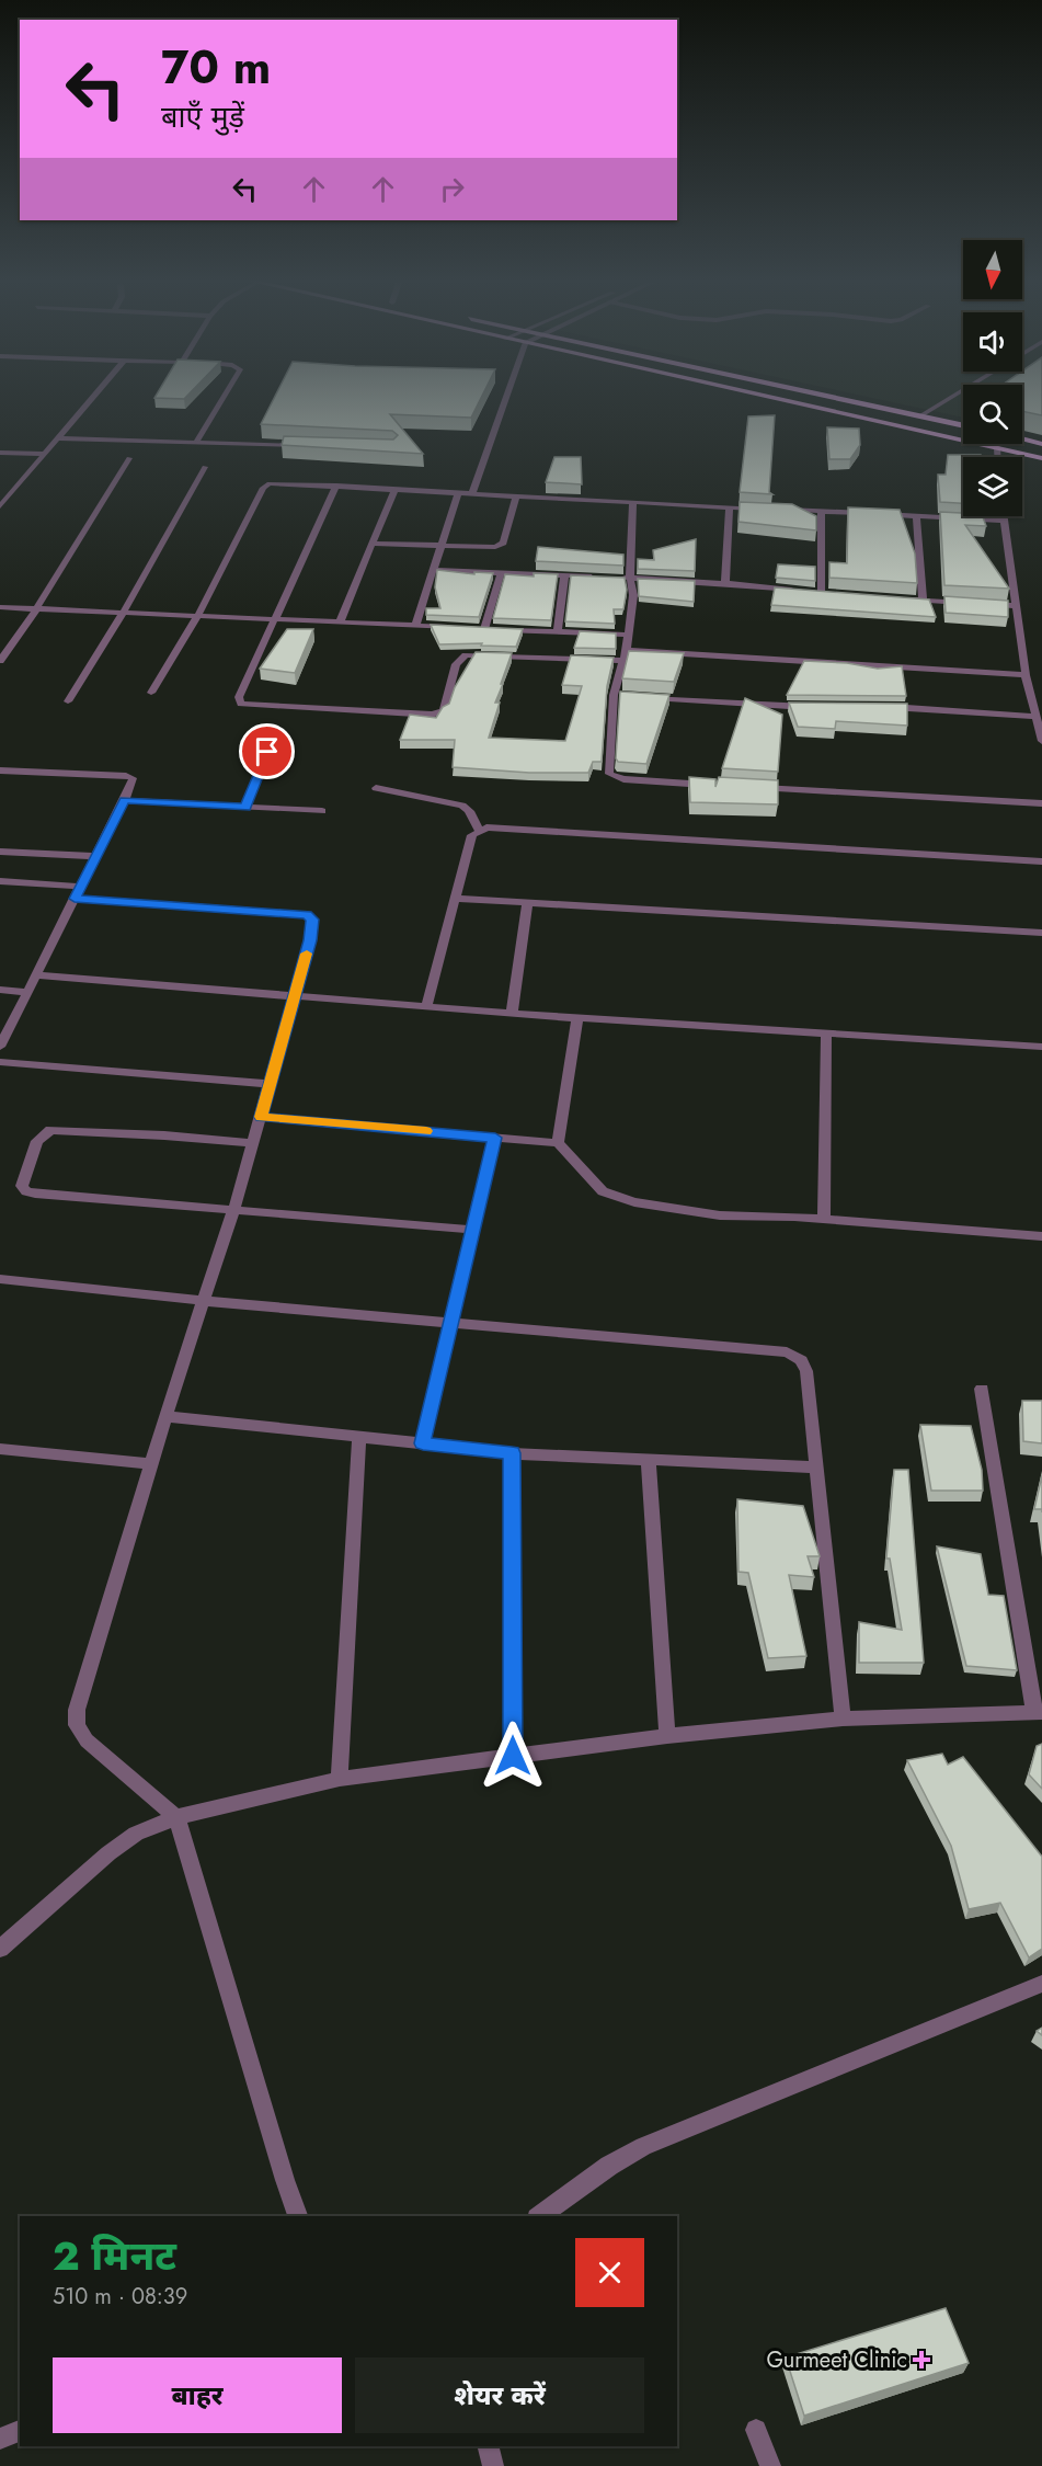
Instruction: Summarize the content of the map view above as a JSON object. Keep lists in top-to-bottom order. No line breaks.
{"places":{"health":["Gurmeet Clinic"]},"north":"bottom","page":{"turn":["70 m","बाएँ मुड़ें"],"heading":["2 मिनट","510 m · 08:39"],"buttons":["बाहर","शेयर करें"]}}
